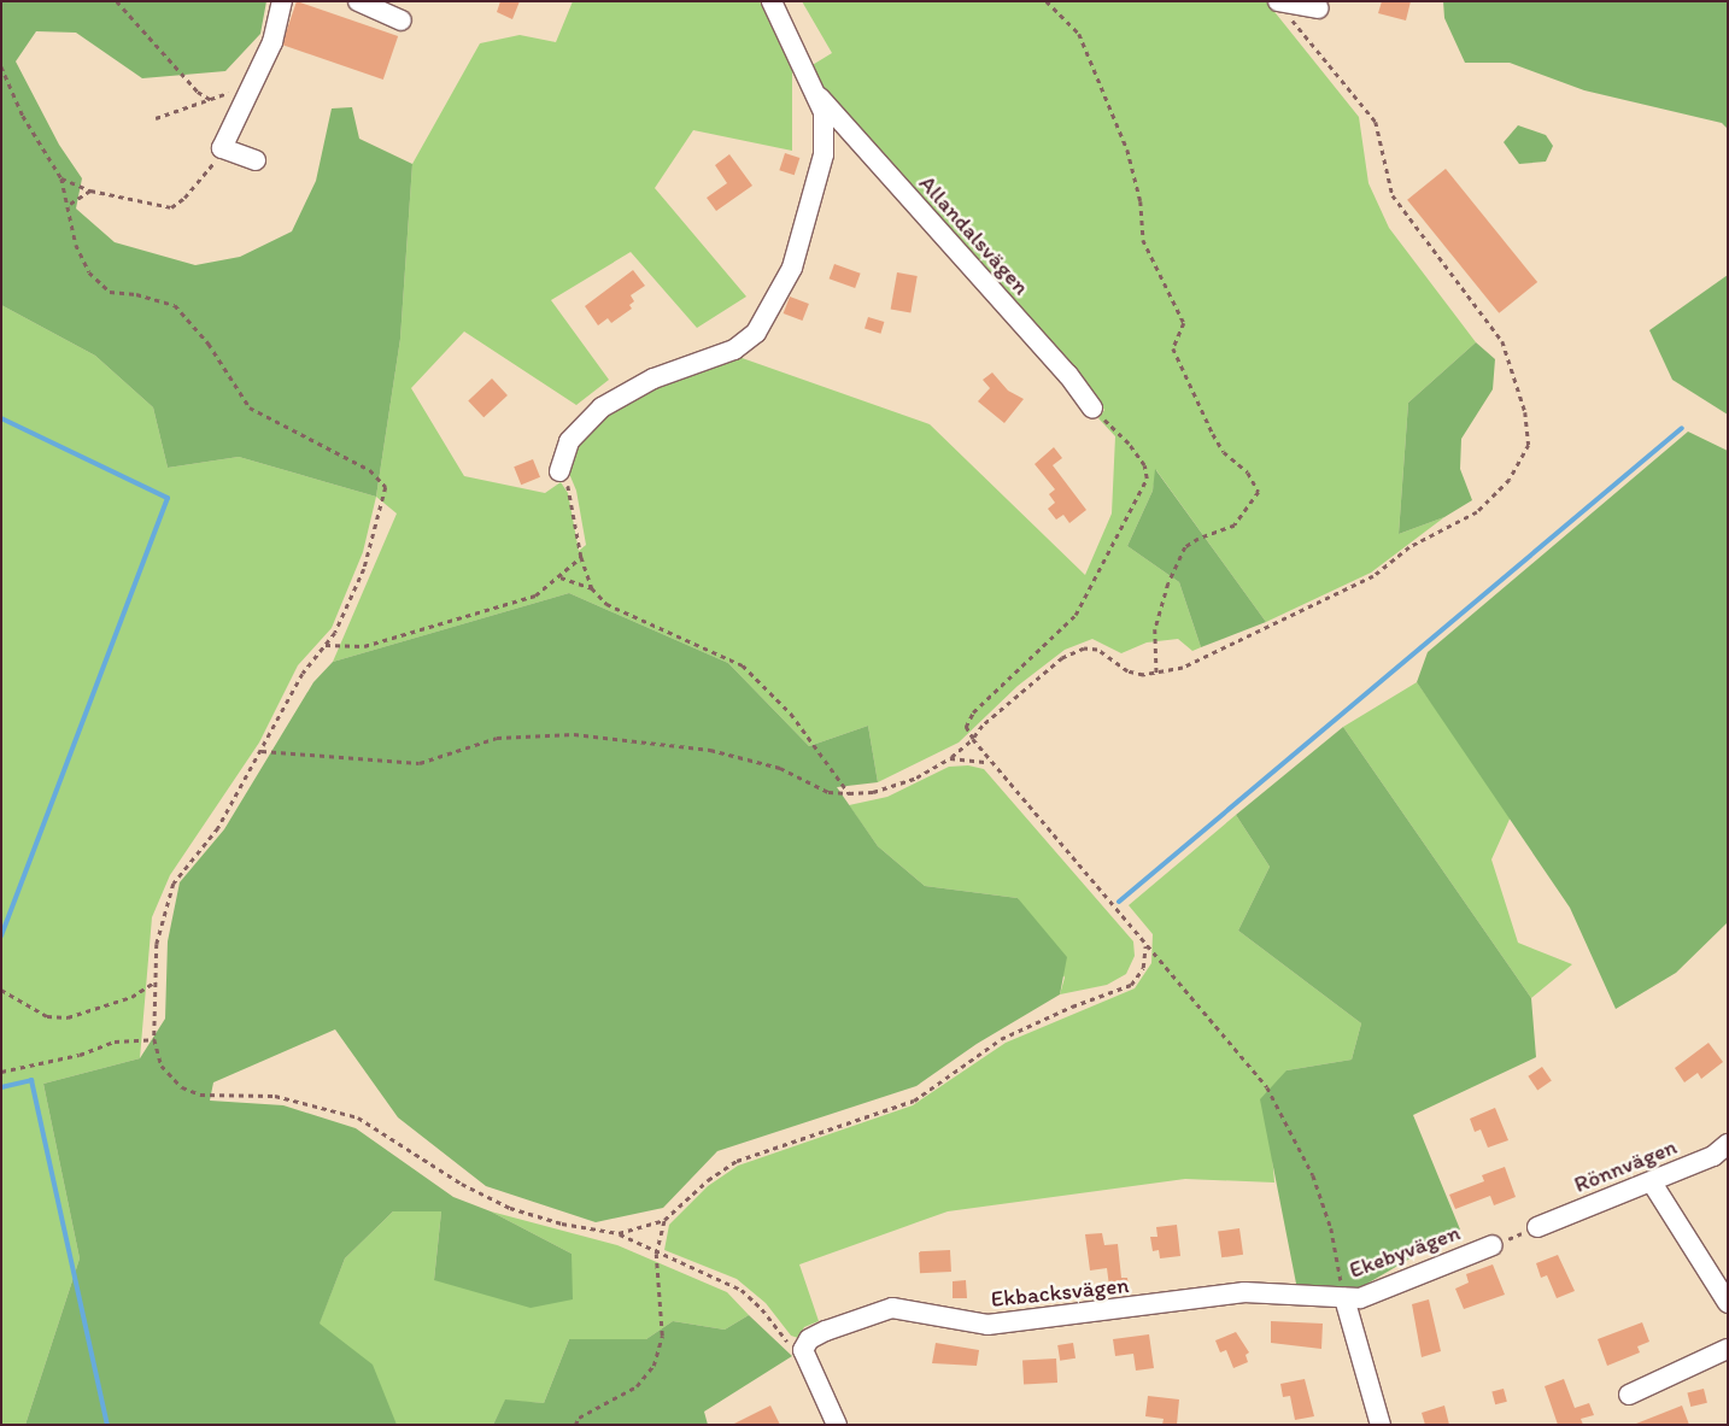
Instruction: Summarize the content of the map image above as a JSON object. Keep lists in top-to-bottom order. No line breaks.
{"streets":{"street":["Allandalsvägen","Rönnvägen","Ekebyvägen","Ekbacksvägen"]},"crossings":[["Rönnvägen","Ekebyvägen"],["Ekebyvägen","Ekbacksvägen"]]}
